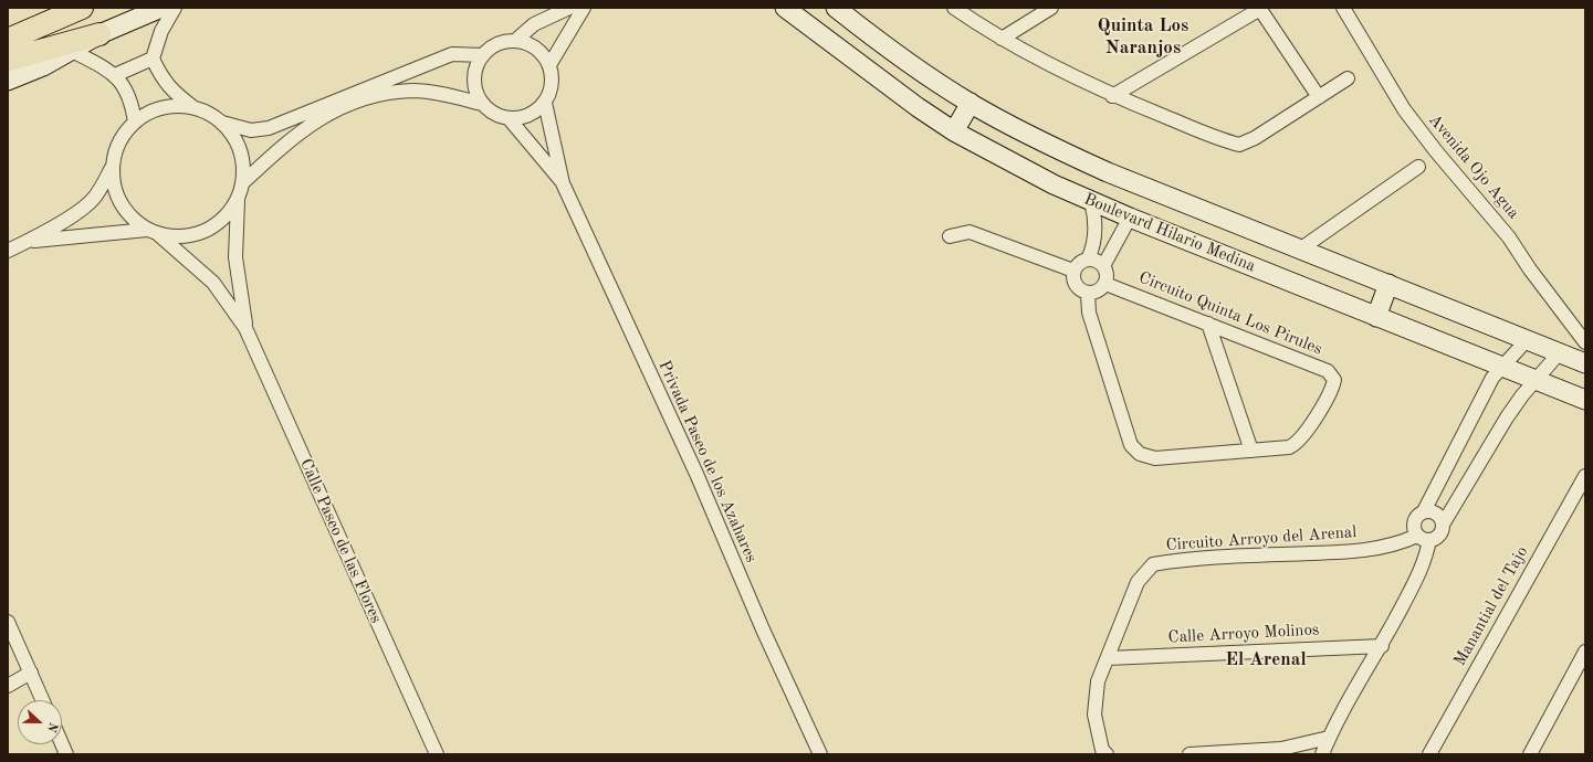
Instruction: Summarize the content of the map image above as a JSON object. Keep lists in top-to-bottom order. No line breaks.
{"streets":{"street":["Avenida Ojo Agua","Boulevard Hilario Medina","Circuito Quinta Los Pirules","Privada Paseo de los Azahares","Circuito Arroyo del Arenal","Calle Paseo de las Flores","Manantial del Tajo","Calle Arroyo Molinos"]},"crossings":[["Circuito Arroyo del Arenal","Calle Arroyo Molinos"]],"districts":["Quinta Los Naranjos","El Arenal"],"north":"right"}
